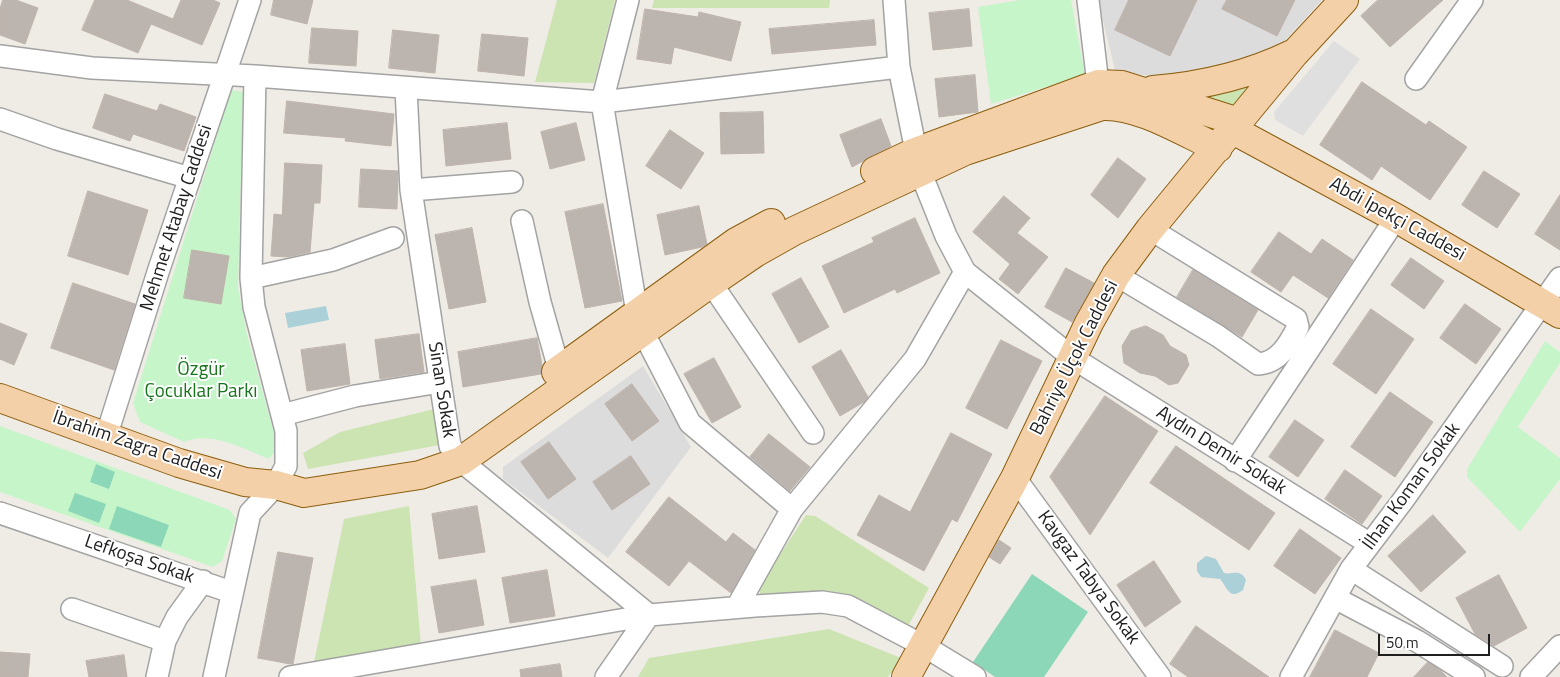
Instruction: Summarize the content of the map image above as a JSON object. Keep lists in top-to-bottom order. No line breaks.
{"streets":{"main road":["Abdi İpekçi Caddesi","Bahriye Üçok Caddesi","İbrahim Zagra Caddesi"],"street":["Mehmet Atabay Caddesi","Sinan Sokak","Aydın Demir Sokak","İlhan Koman Sokak","Lefkoşa Sokak","Kavgaz Tabya Sokak"]},"crossings":[["Mehmet Atabay Caddesi","İbrahim Zagra Caddesi"],["Abdi İpekçi Caddesi","Bahriye Üçok Caddesi"],["Abdi İpekçi Caddesi","İlhan Koman Sokak"],["Bahriye Üçok Caddesi","Aydın Demir Sokak"],["Bahriye Üçok Caddesi","Kavgaz Tabya Sokak"],["Sinan Sokak","İbrahim Zagra Caddesi"],["Aydın Demir Sokak","İlhan Koman Sokak"]],"parks":["Özgür Çocuklar Parkı"],"scale_bar":"50 m"}
